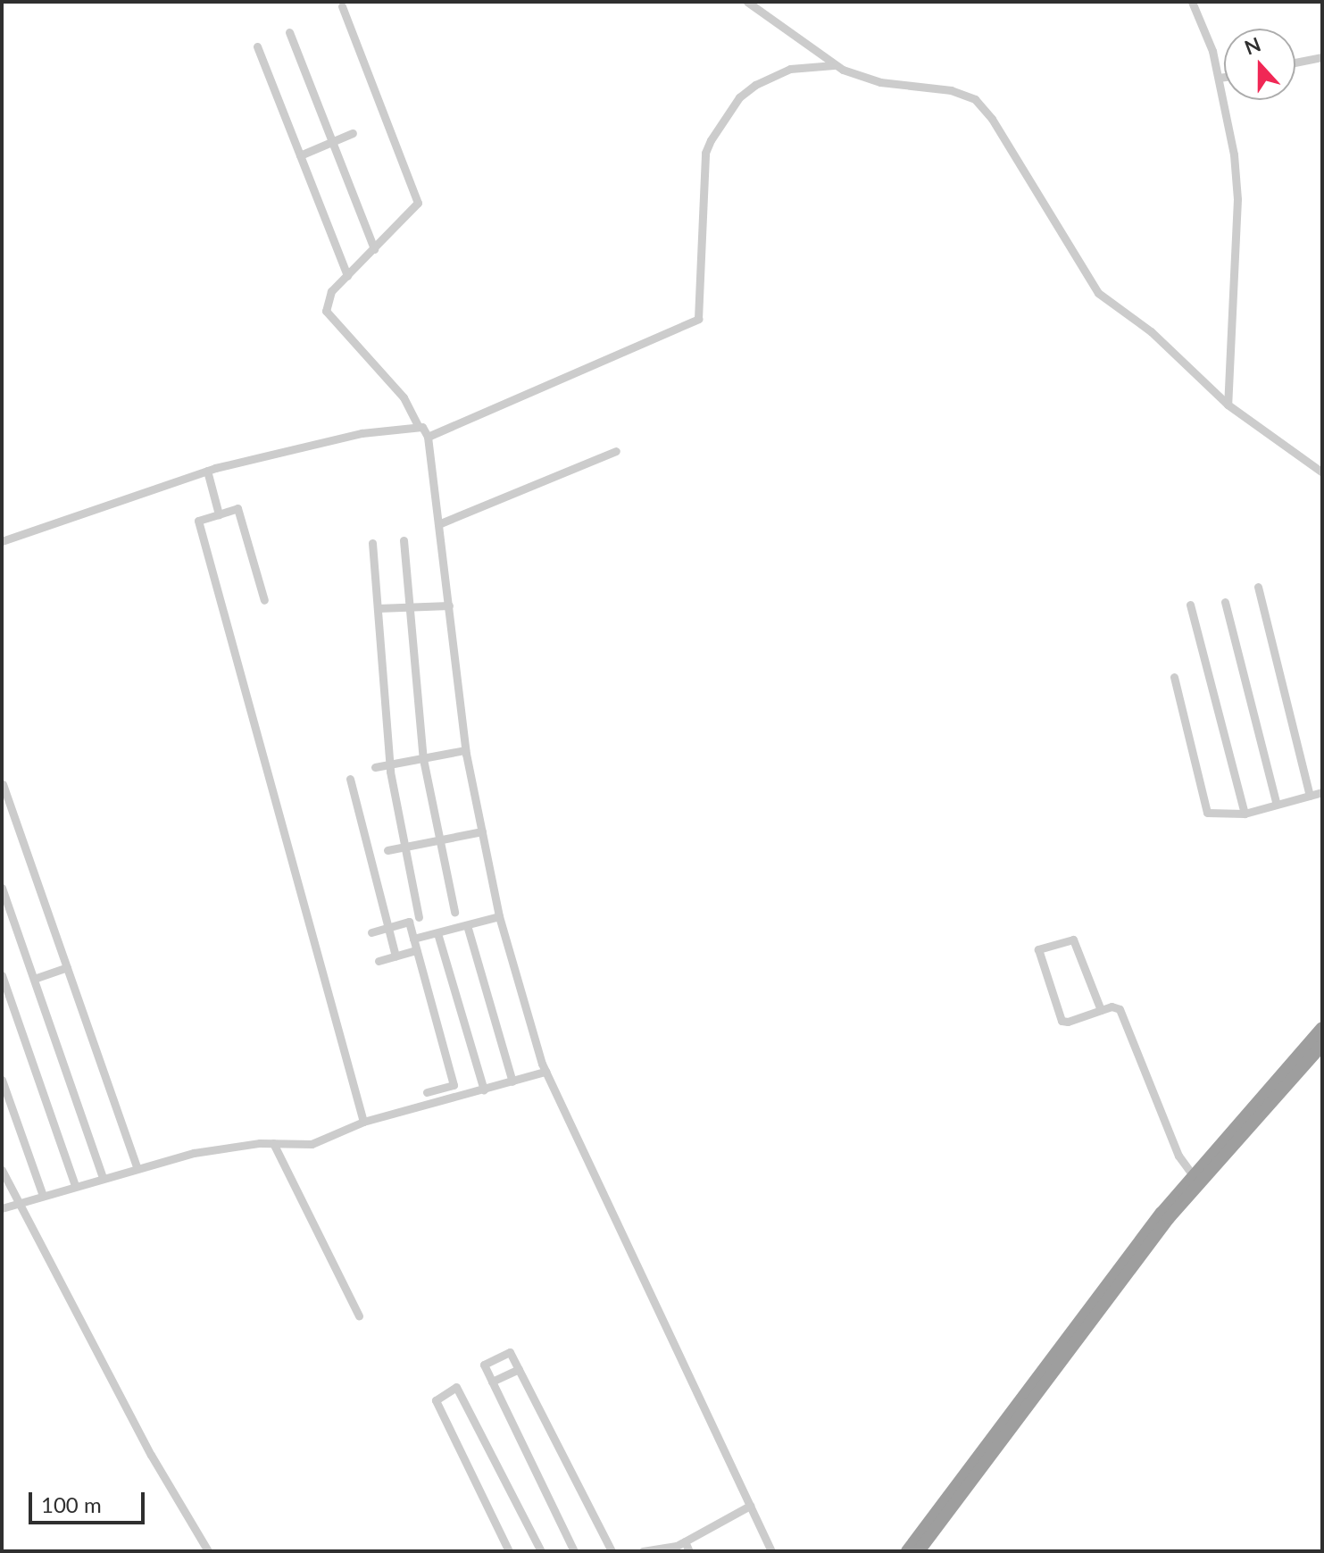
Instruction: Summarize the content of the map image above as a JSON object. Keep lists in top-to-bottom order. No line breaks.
{"scale_bar":"100 m","north":"top"}
